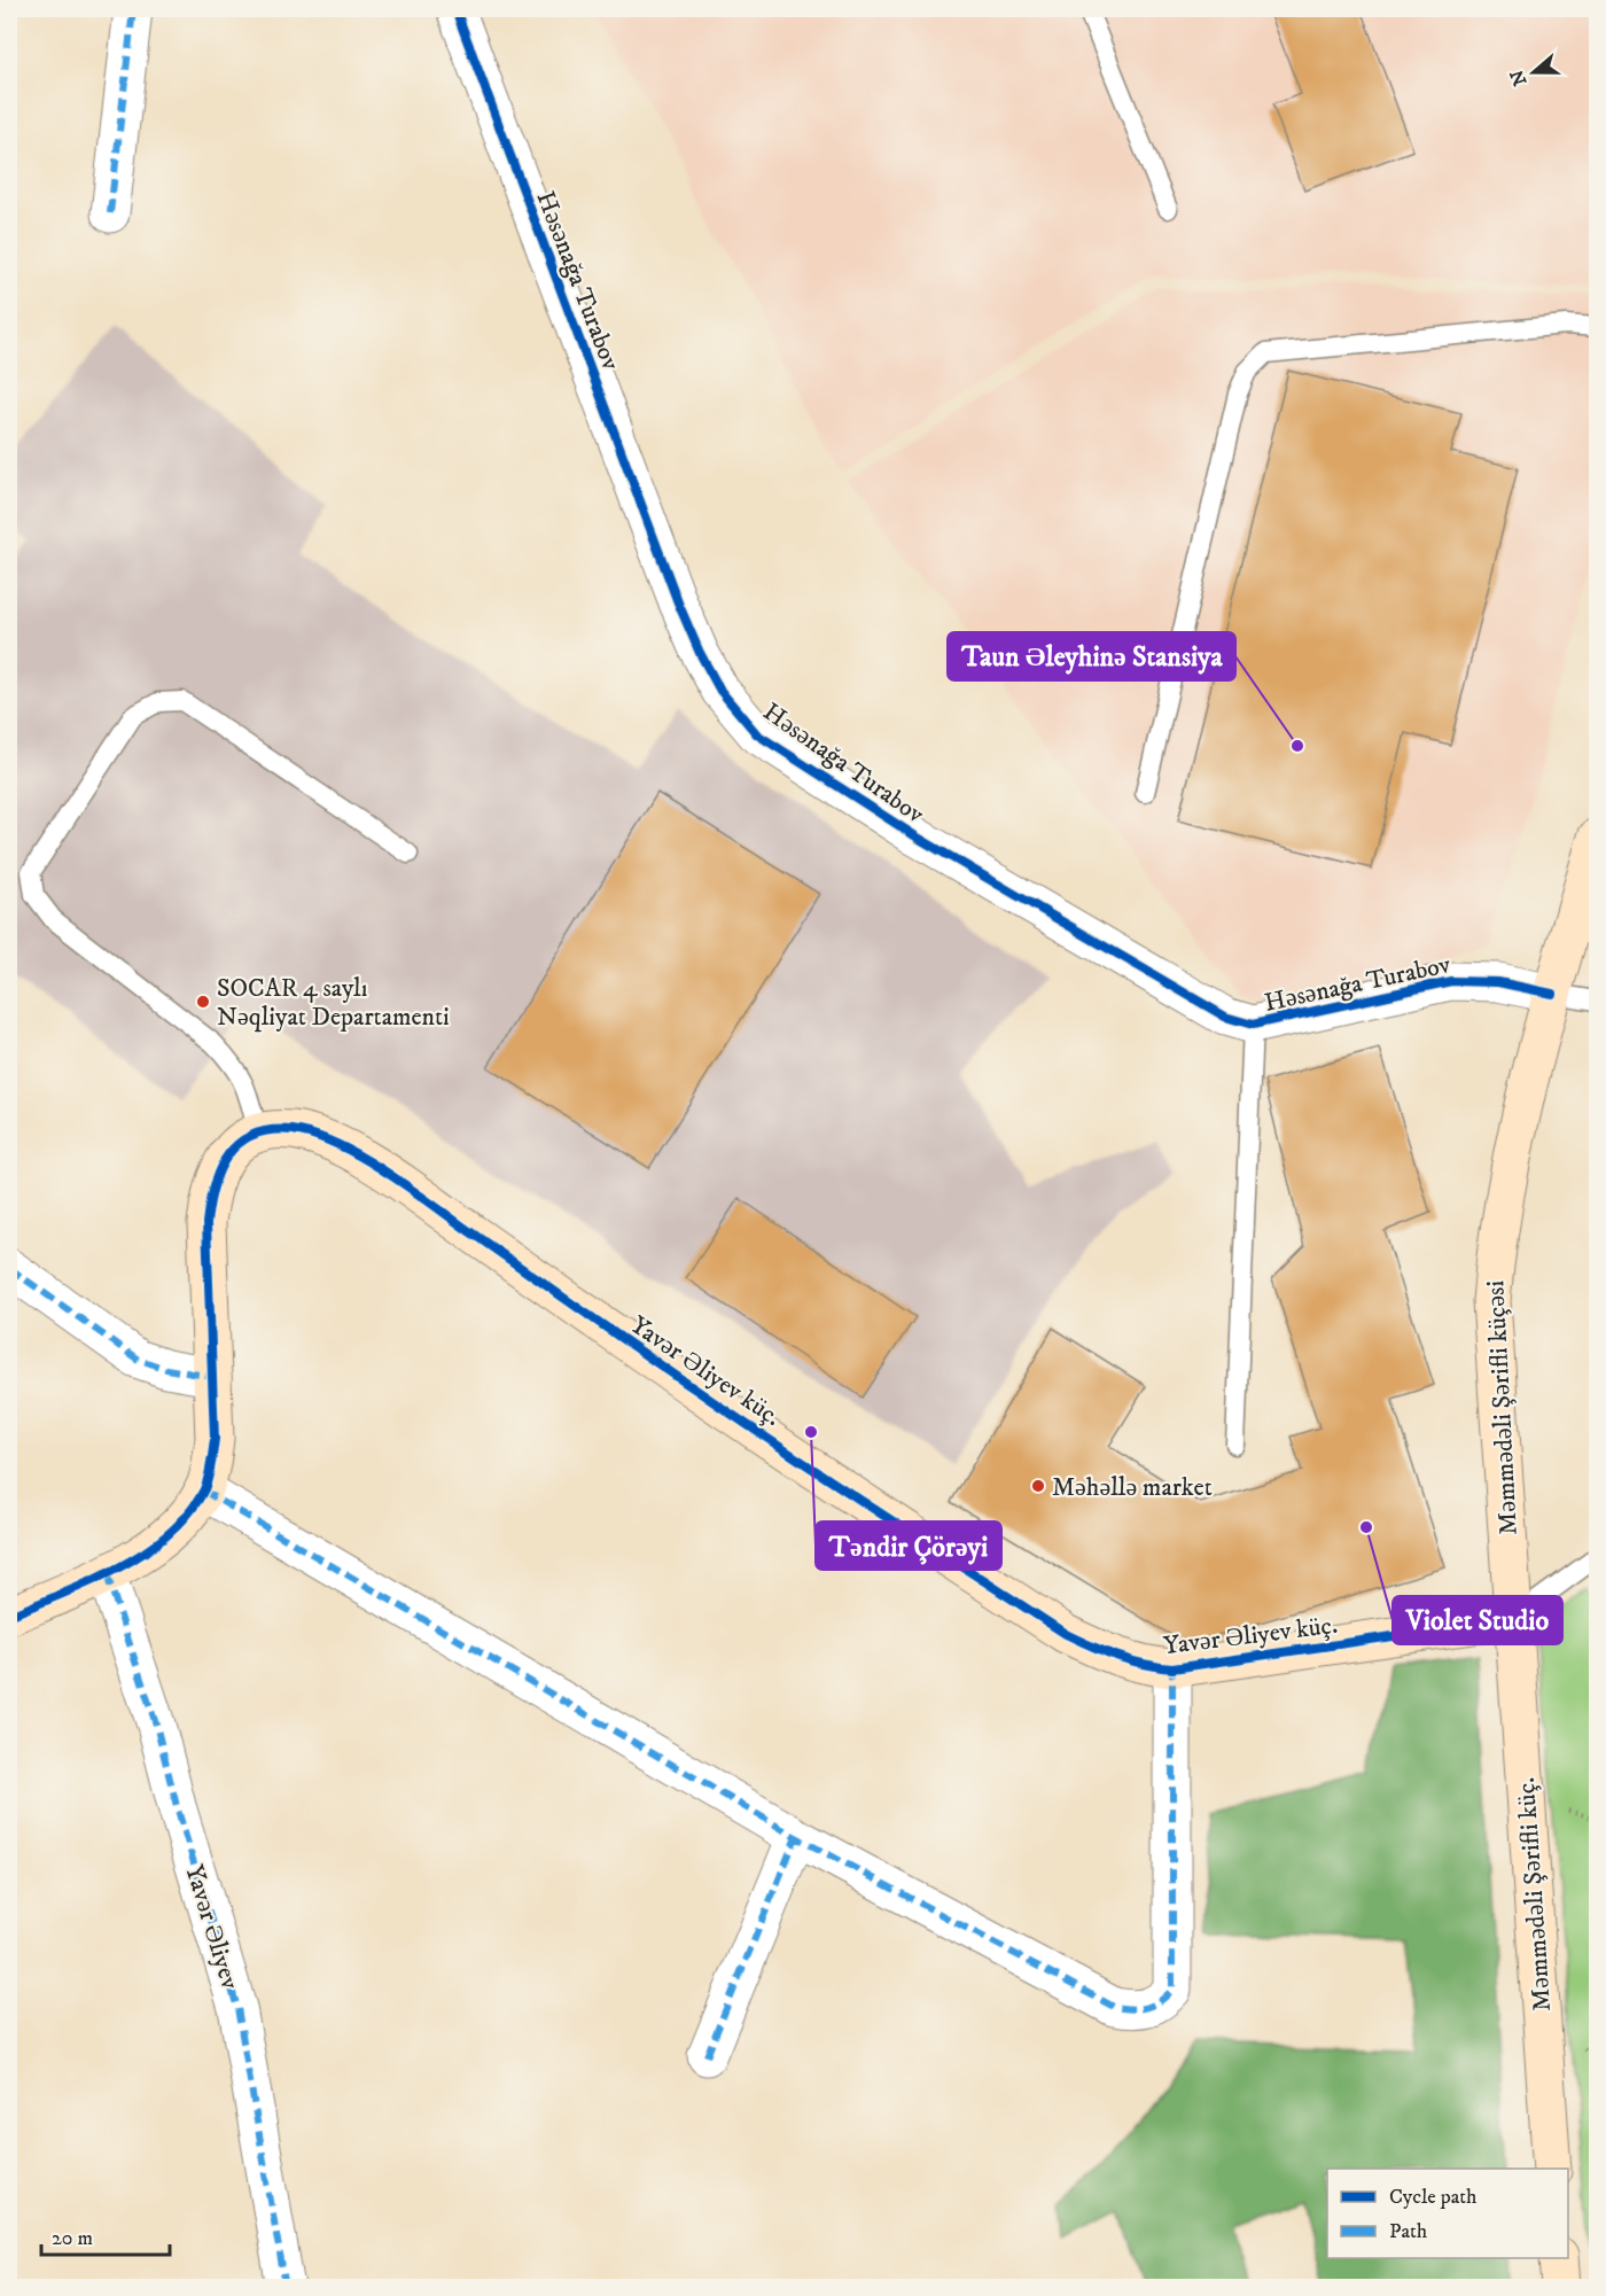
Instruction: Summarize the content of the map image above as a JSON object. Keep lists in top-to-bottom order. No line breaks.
{"streets":{"street":["Həsənağa Turabov","Yavər Əliyev küç.","Məmmədəli Şərifli küçəsi","Məmmədəli Şərifli küç.","Yavər Əliyev"]},"crossings":[["Həsənağa Turabov","Məmmədəli Şərifli küçəsi"],["Yavər Əliyev küç.","Məmmədəli Şərifli küçəsi"],["Yavər Əliyev küç.","Məmmədəli Şərifli küç."],["Məmmədəli Şərifli küçəsi","Məmmədəli Şərifli küç."]],"places":["Taun Əleyhinə Stansiya","SOCAR 4 saylı Nəqliyat Departamenti","Təndir Çörəyi","Məhəllə market","Violet Studio"],"legend":["Cycle path","Path"],"scale_bar":"20 m","north":"left"}
